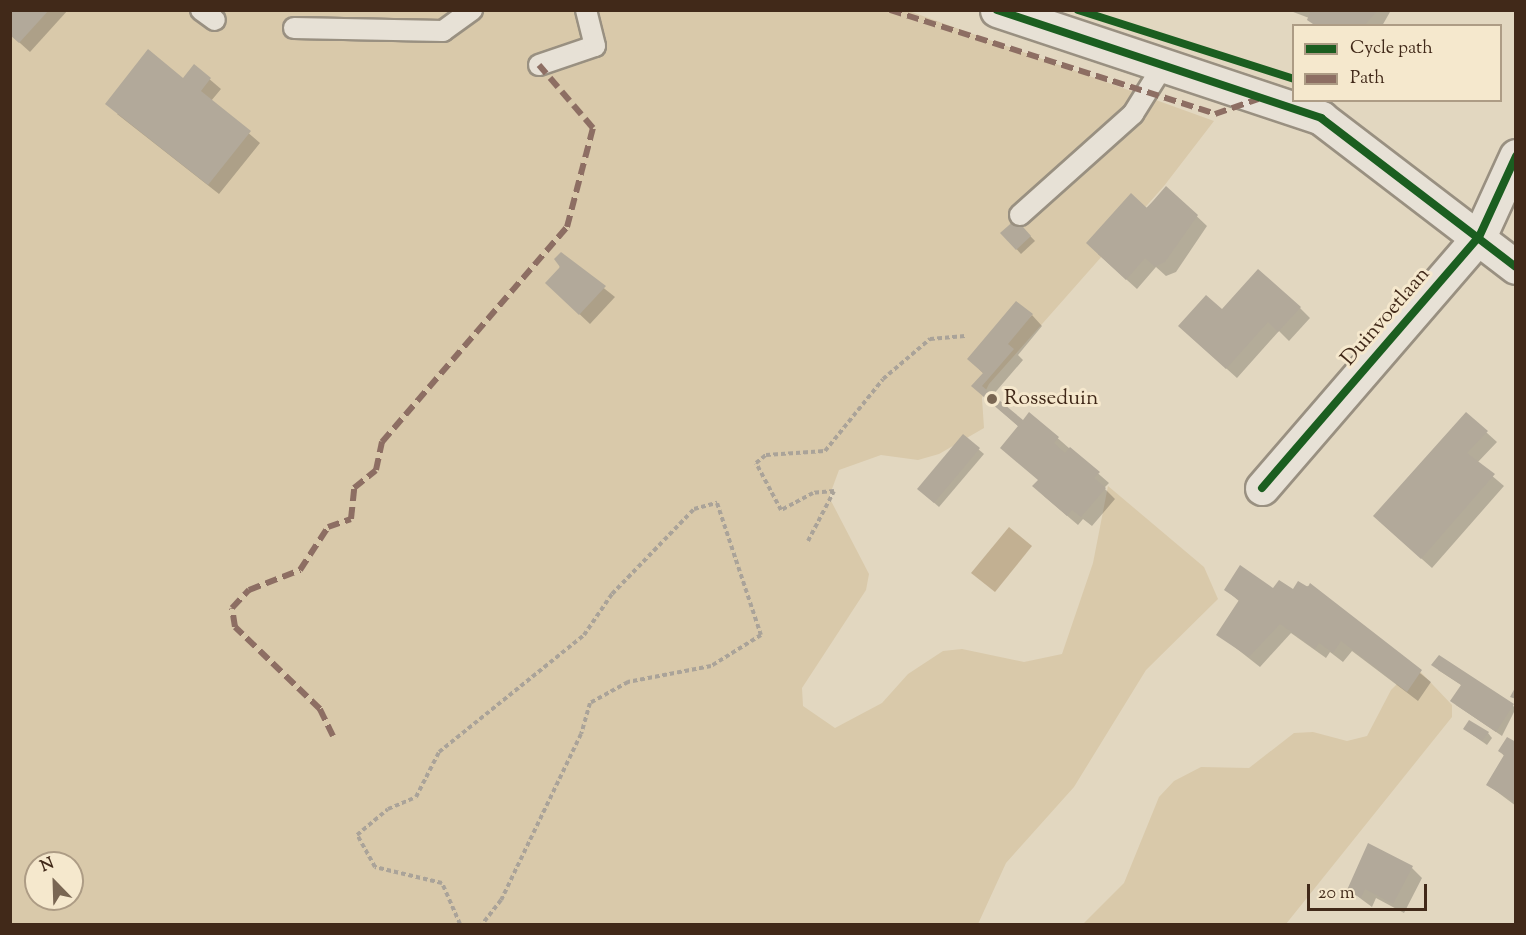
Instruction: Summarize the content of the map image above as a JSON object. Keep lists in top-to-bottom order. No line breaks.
{"streets":{"street":["Duinvoetlaan"]},"places":["Rosseduin"],"legend":["Cycle path","Path"],"scale_bar":"20 m","north":"top left"}
